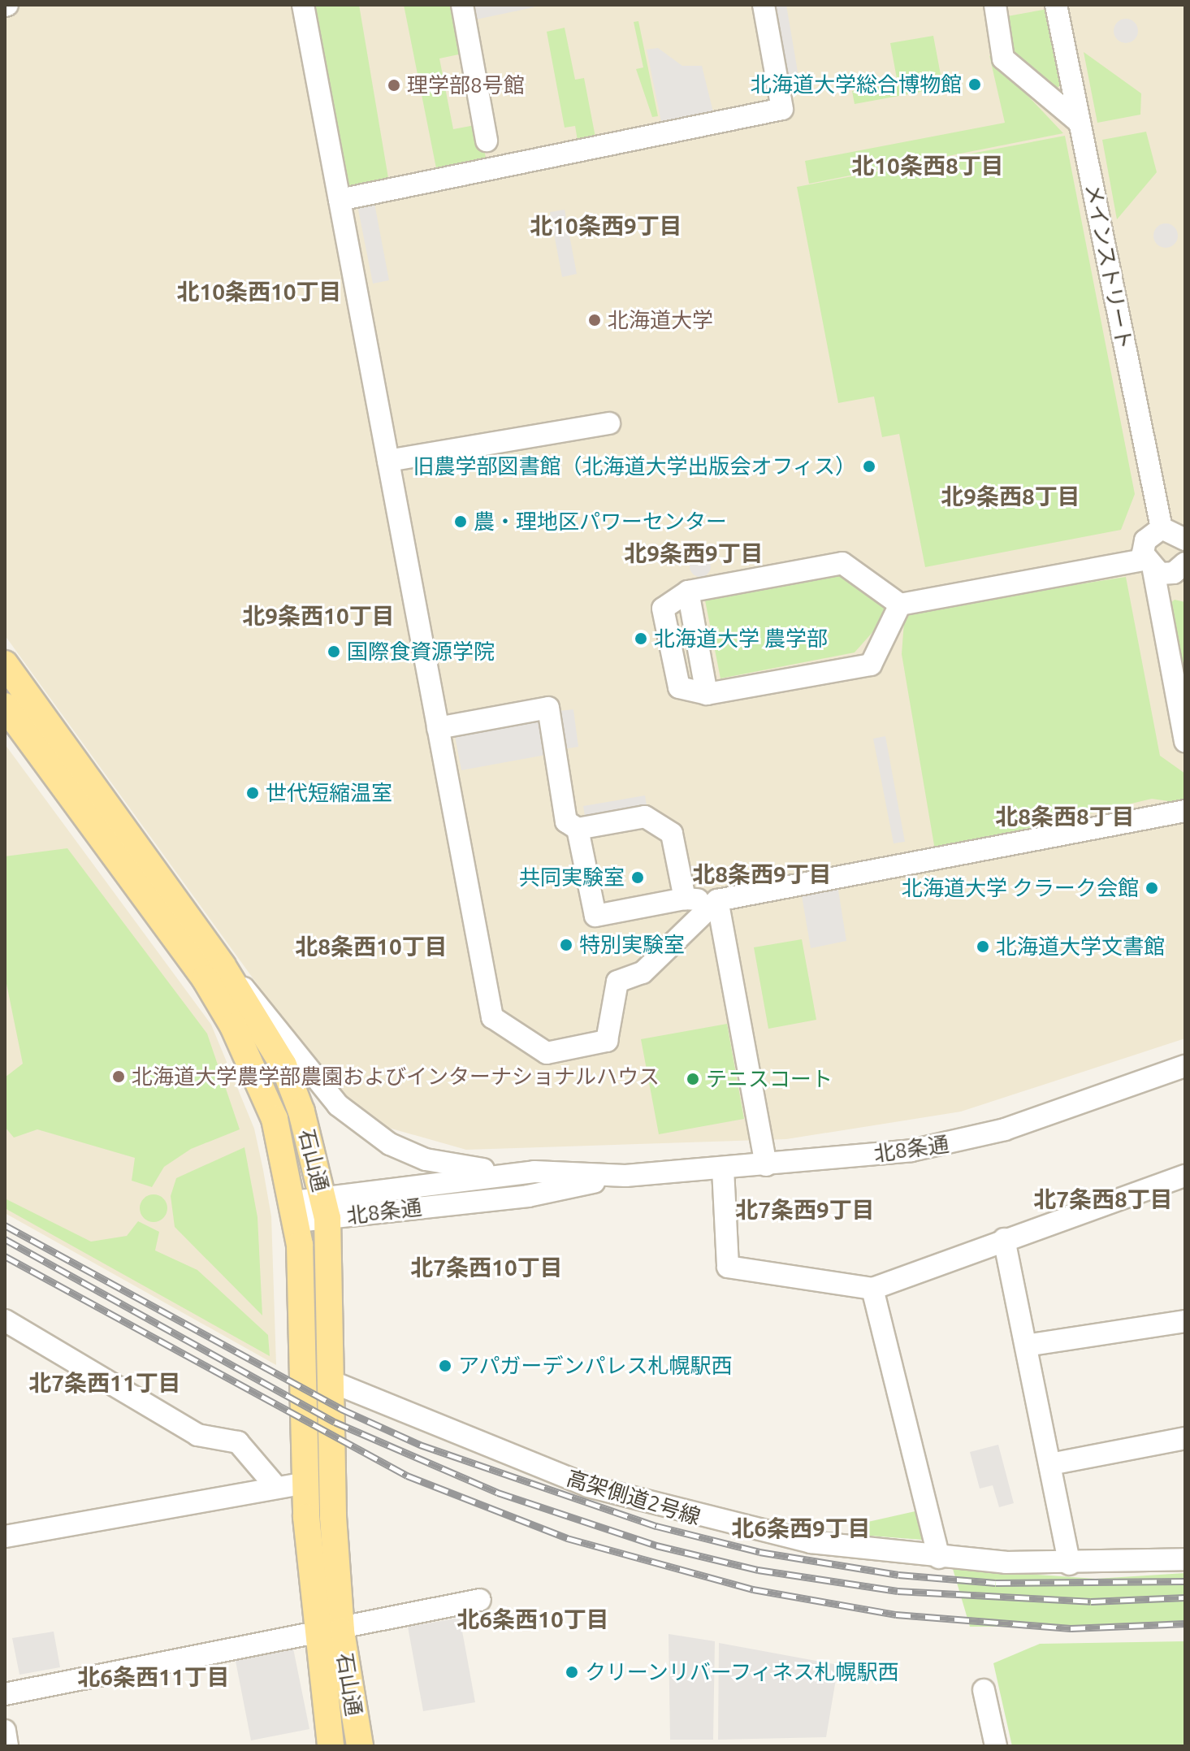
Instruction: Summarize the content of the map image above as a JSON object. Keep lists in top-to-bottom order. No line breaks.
{"streets":{"main road":["石山通"],"street":["メインストリート","北8条通","高架側道2号線"]},"crossings":[["北8条通","石山通"],["石山通","高架側道2号線"]],"districts":["北10条西8丁目","北10条西9丁目","北10条西10丁目","北9条西8丁目","北9条西9丁目","北9条西10丁目","北8条西8丁目","北8条西9丁目","北8条西10丁目","北7条西8丁目","北7条西9丁目","北7条西10丁目","北7条西11丁目","北6条西9丁目","北6条西10丁目","北6条西11丁目"],"places":["北海道大学総合博物館","理学部8号館","北海道大学","旧農学部図書館（北海道大学出版会オフィス）","農・理地区パワーセンター","北海道大学 農学部","国際食資源学院","世代短縮温室","共同実験室","北海道大学 クラーク会館","特別実験室","北海道大学文書館","北海道大学農学部農園およびインターナショナルハウス","テニスコート","アパガーデンパレス札幌駅西","クリーンリバーフィネス札幌駅西"]}
